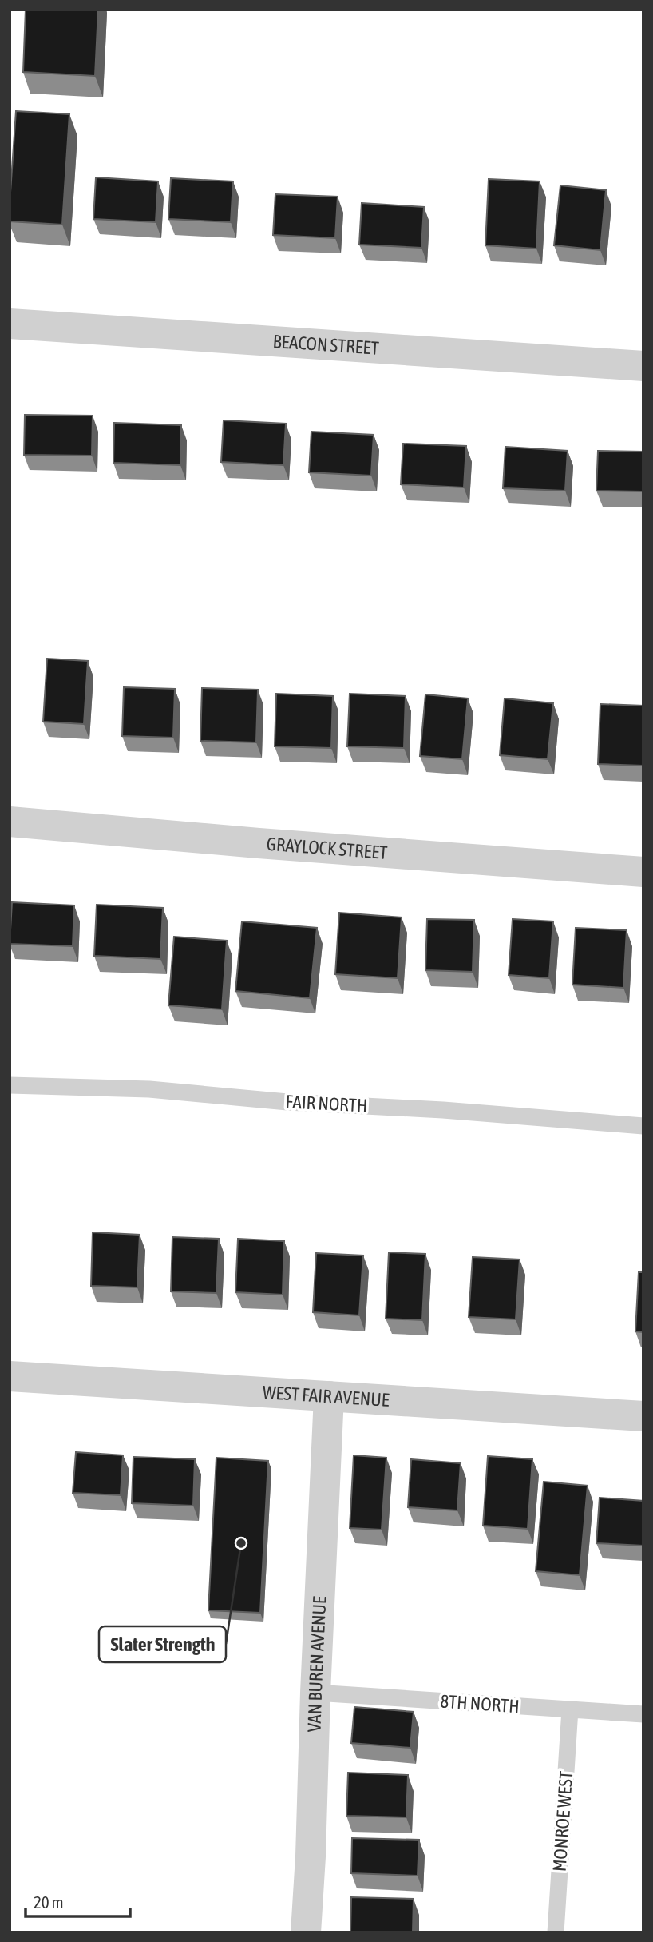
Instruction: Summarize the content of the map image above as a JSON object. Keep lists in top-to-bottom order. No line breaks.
{"streets":{"street":["BEACON STREET","GRAYLOCK STREET","WEST FAIR AVENUE","VAN BUREN AVENUE"],"lane":["FAIR NORTH","8TH NORTH","MONROE WEST"]},"crossings":[["WEST FAIR AVENUE","VAN BUREN AVENUE"],["VAN BUREN AVENUE","8TH NORTH"],["8TH NORTH","MONROE WEST"]],"places":["Slater Strength"],"scale_bar":"20 m"}
